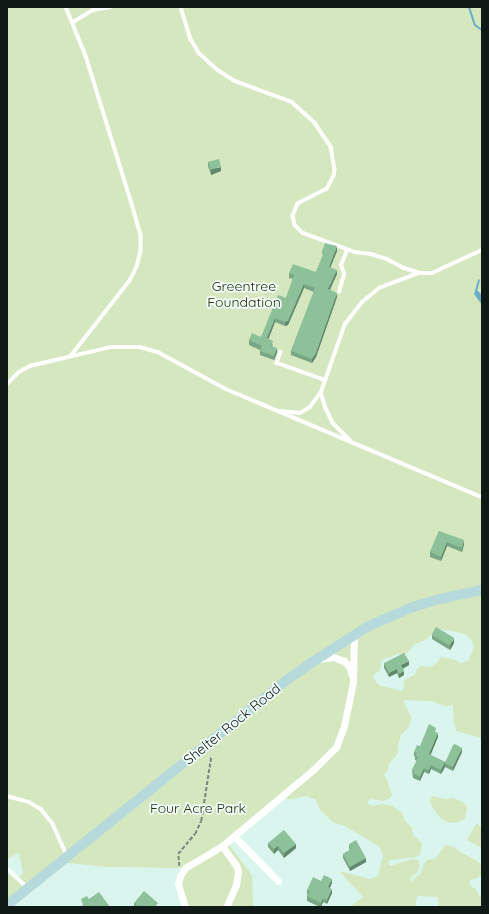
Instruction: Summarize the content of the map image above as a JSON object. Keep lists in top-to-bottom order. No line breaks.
{"streets":{"main road":["Shelter Rock Road"]},"parks":["Greentree Foundation","Four Acre Park"]}
